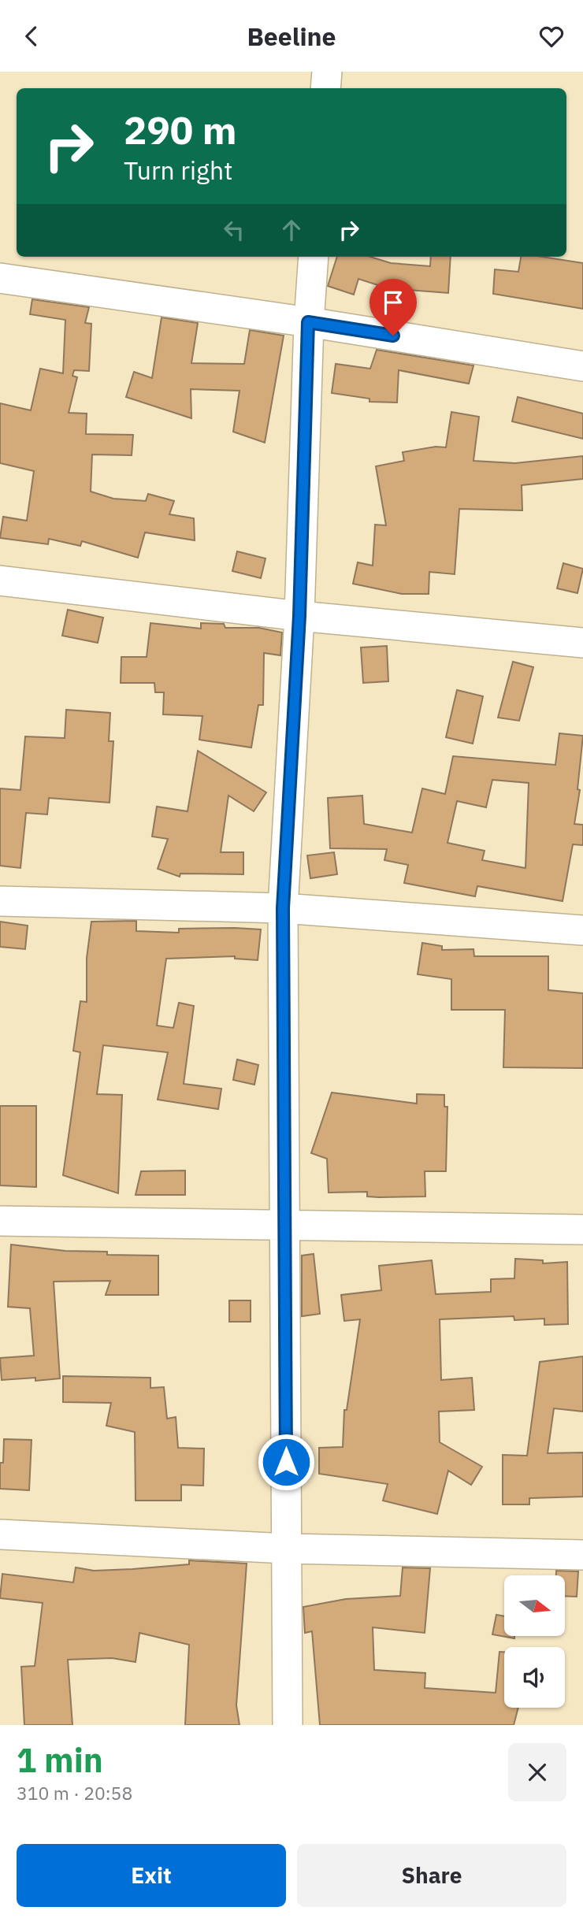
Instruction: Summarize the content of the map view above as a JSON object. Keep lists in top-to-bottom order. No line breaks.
{"north":"right","page":{"header":"Beeline","turn":["290 m","Turn right"],"heading":["1 min","310 m · 20:58"],"buttons":["Exit","Share"]}}
